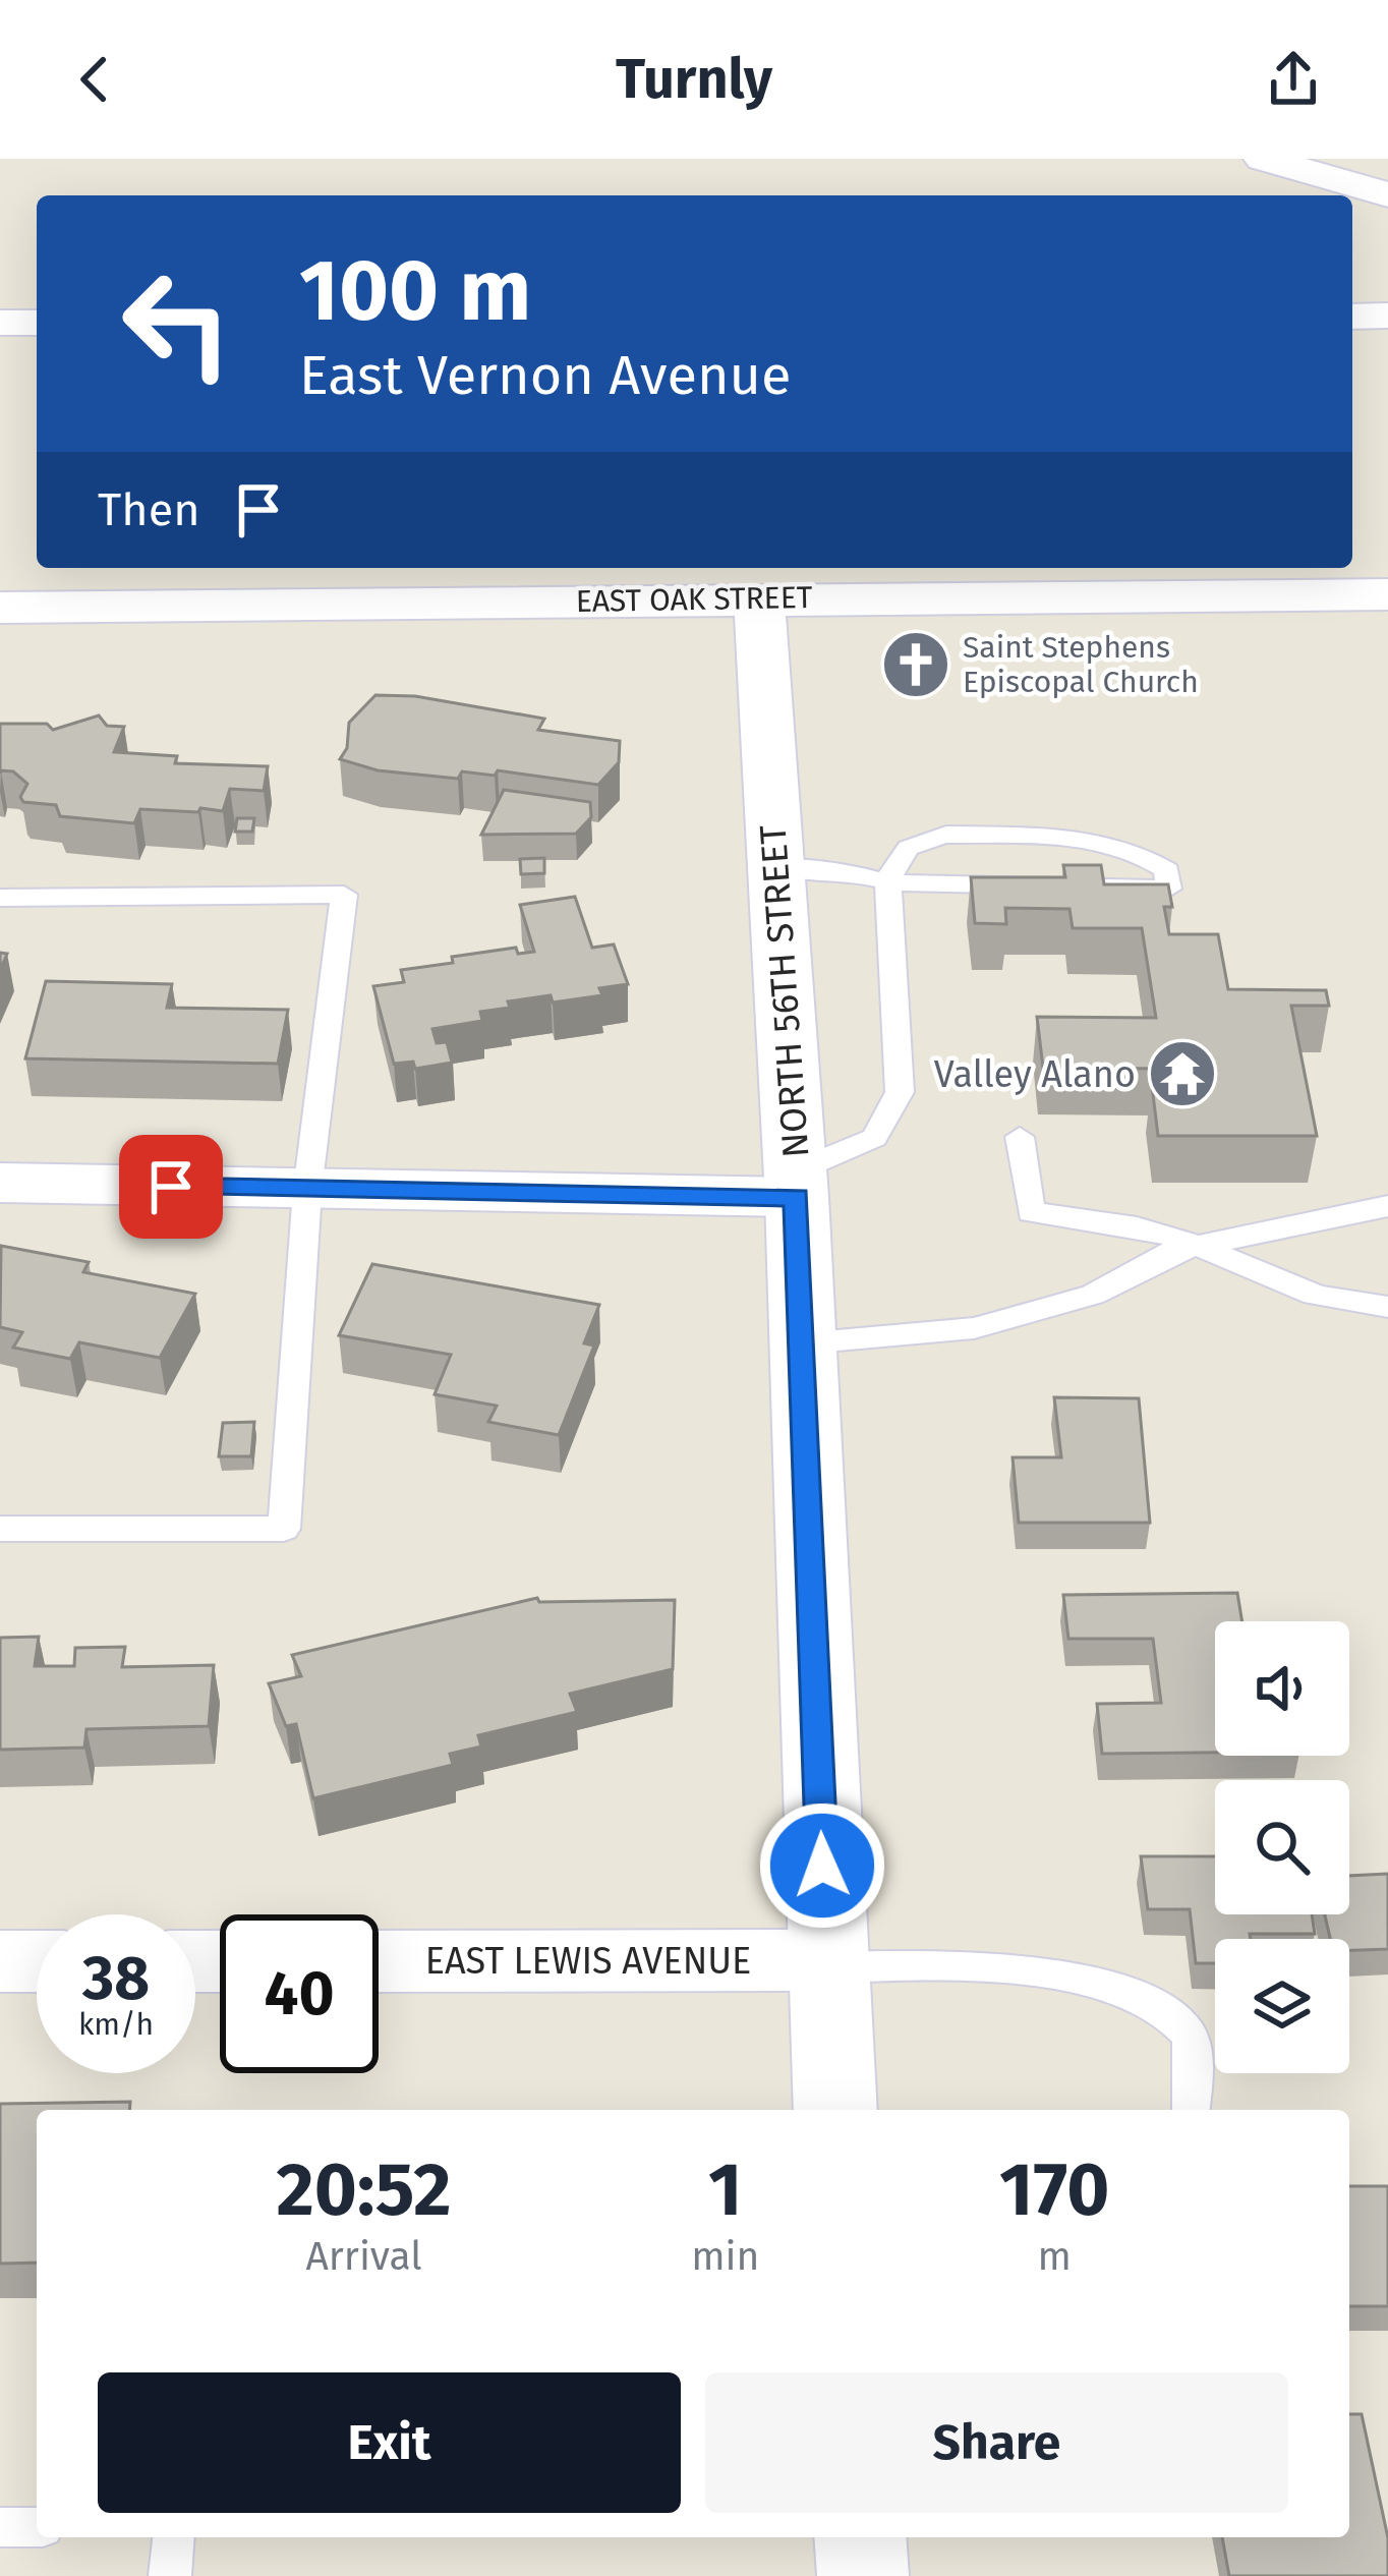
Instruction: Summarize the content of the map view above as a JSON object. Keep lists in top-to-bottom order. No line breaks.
{"streets":{"street":["EAST OAK STREET","NORTH 56TH STREET","EAST LEWIS AVENUE"]},"crossings":[["EAST OAK STREET","NORTH 56TH STREET"],["NORTH 56TH STREET","EAST LEWIS AVENUE"]],"places":{"church":["Saint Stephens Episcopal Church"],"temple":["Valley Alano"]},"page":{"header":"Turnly","turn":["100 m","East Vernon Avenue"],"then":"Then","speed":"38 km/h","limit":"40","eta":["20:52","Arrival","1","min","170","m"],"buttons":["Exit","Share"]}}
